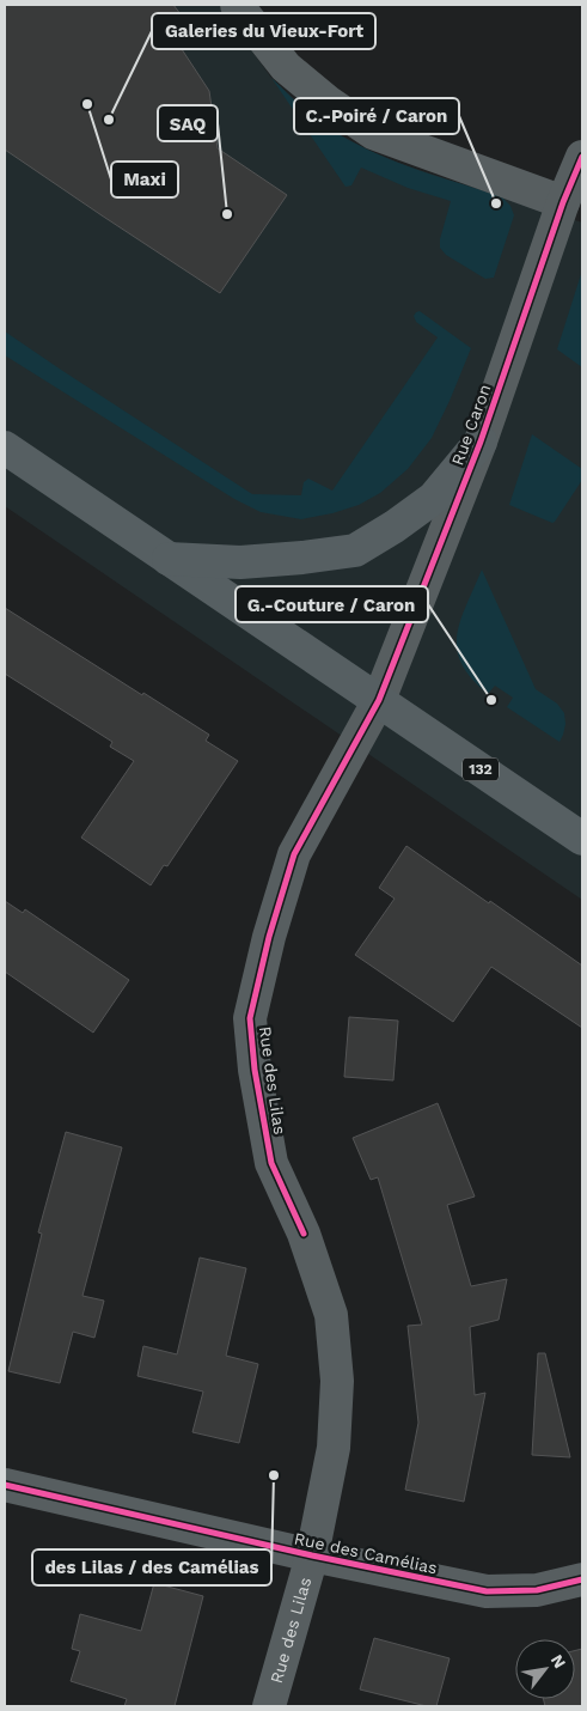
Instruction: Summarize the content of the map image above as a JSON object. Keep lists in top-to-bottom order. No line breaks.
{"streets":{"main road":["132"],"street":["Rue Caron","Rue des Lilas","Rue des Camélias"]},"crossings":[["Rue Caron","132"],["Rue Caron","Rue des Lilas"],["132","Rue des Lilas"],["Rue des Lilas","Rue des Camélias"]],"places":["Maxi","Galeries du Vieux-Fort","C.-Poiré / Caron","SAQ","G.-Couture / Caron","des Lilas / des Camélias"],"north":"top right"}
